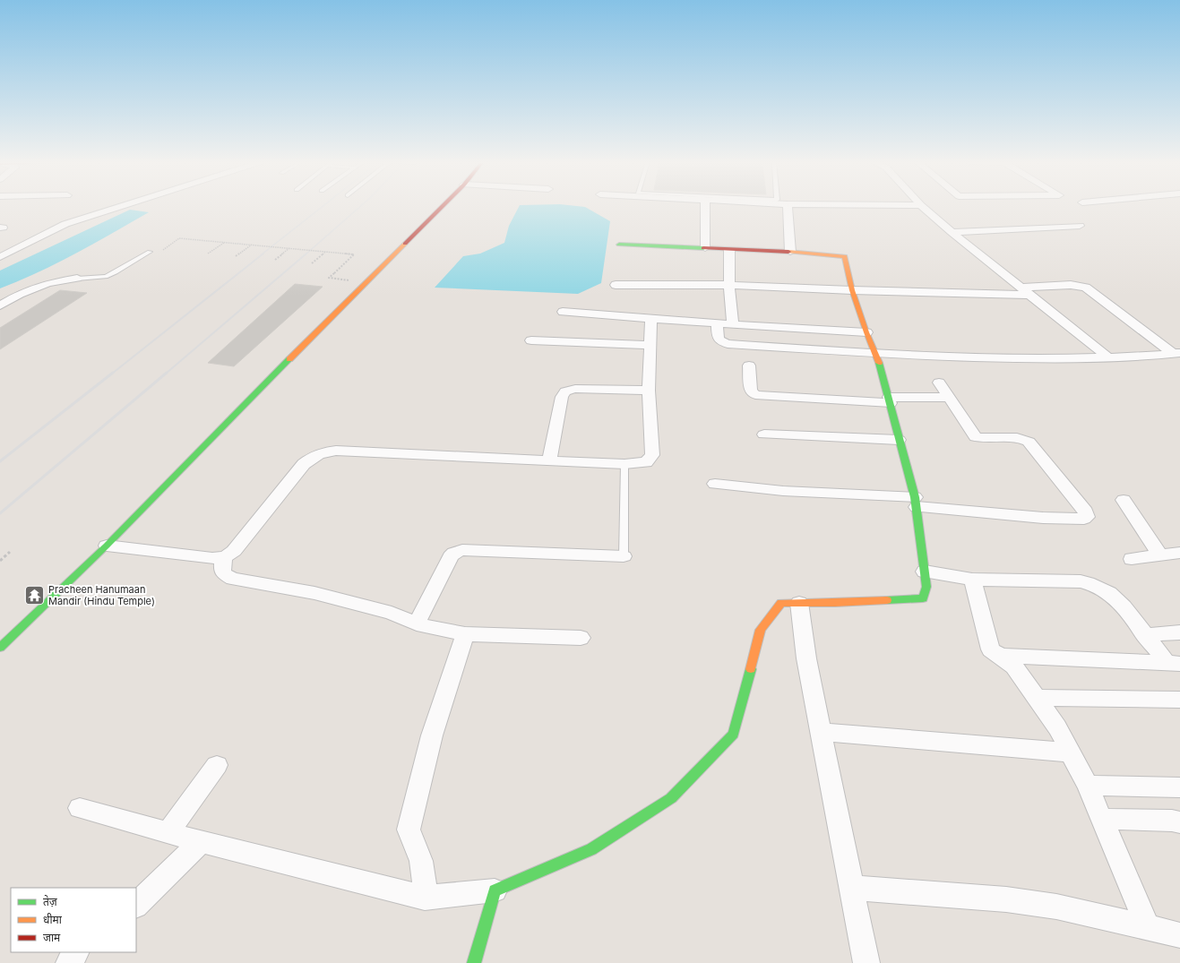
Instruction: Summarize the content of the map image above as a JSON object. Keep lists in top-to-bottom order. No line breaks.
{"places":{"temple":["Pracheen Hanumaan Mandir (Hindu Temple)"]},"legend":["तेज़","धीमा","जाम"]}
